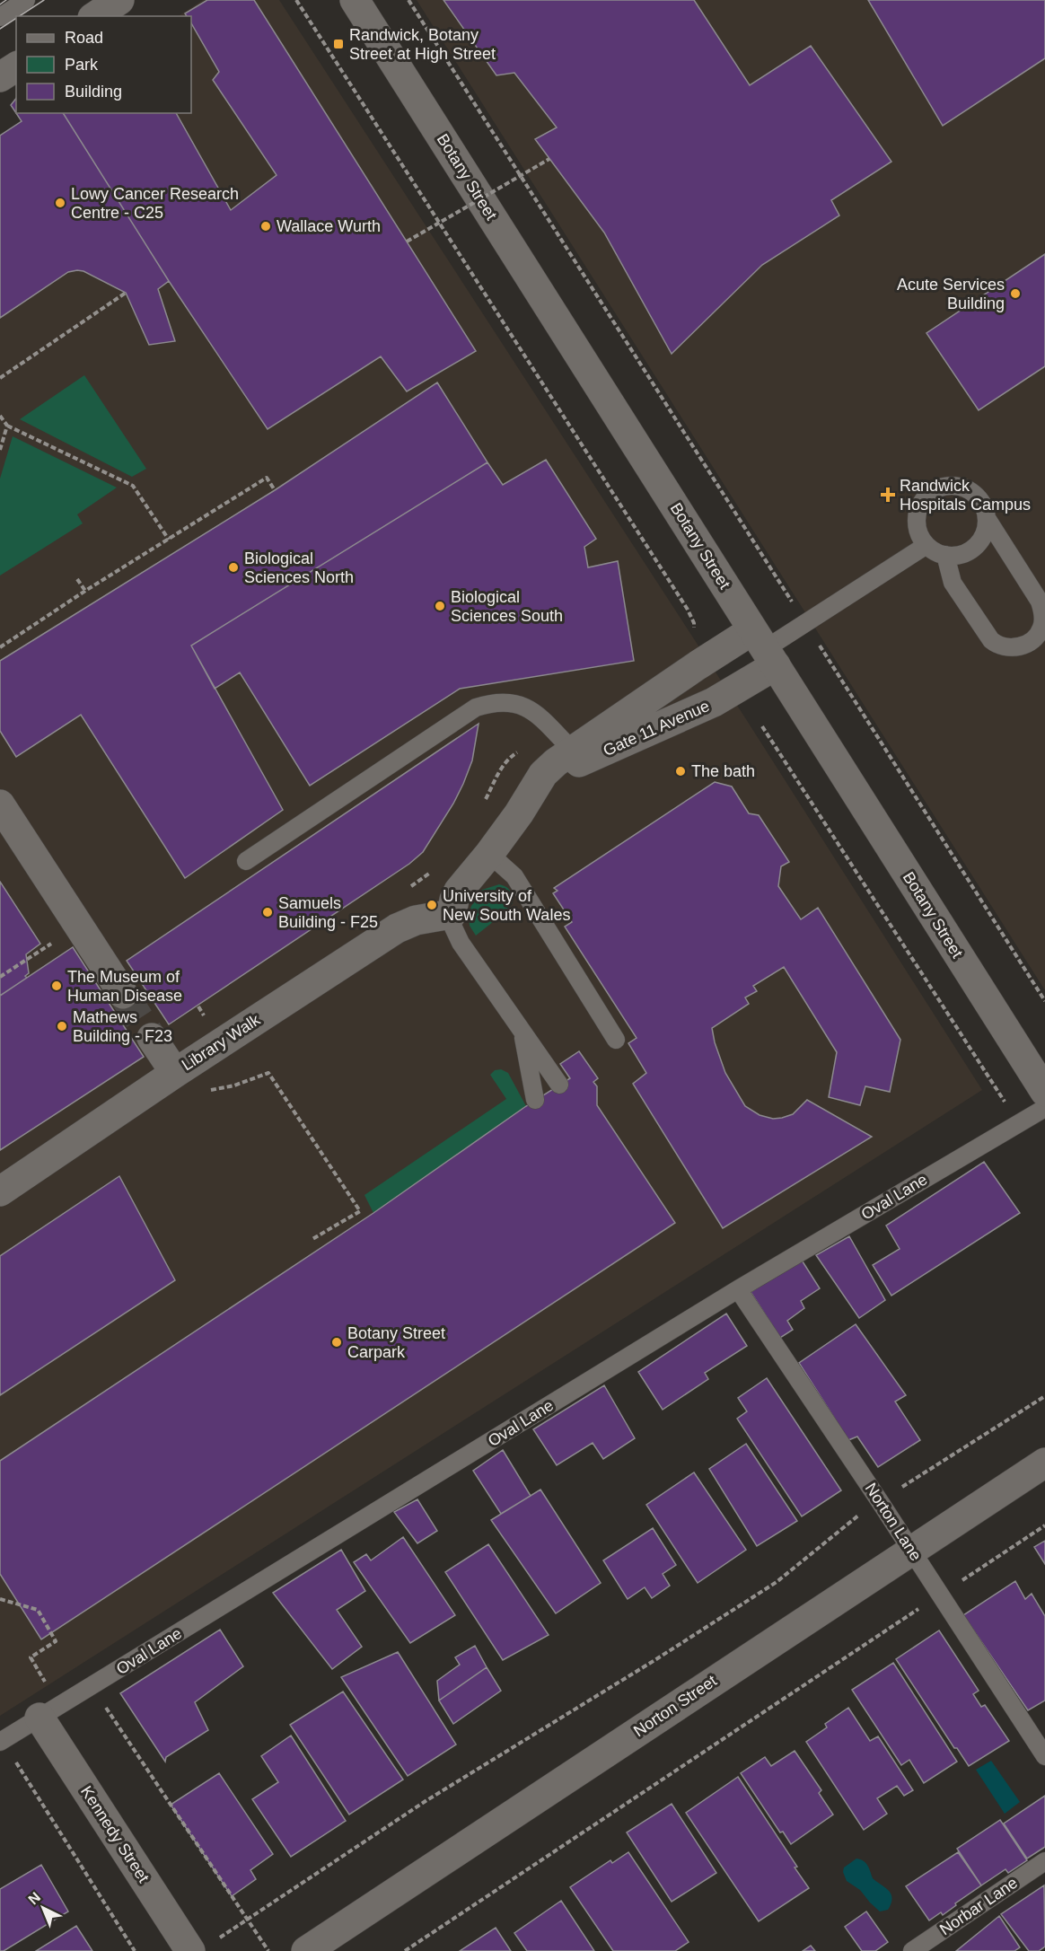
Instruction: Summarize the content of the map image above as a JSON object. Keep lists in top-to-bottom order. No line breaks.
{"streets":{"street":["Botany Street","Gate 11 Avenue","Library Walk","Norton Street","Kennedy Street"],"lane":["Oval Lane","Norton Lane","Norbar Lane"]},"crossings":[["Botany Street","Gate 11 Avenue"],["Gate 11 Avenue","Library Walk"],["Oval Lane","Norton Lane"],["Oval Lane","Kennedy Street"],["Norton Lane","Norton Street"]],"places":{"transit":["Randwick, Botany Street at High Street"],"other":["Lowy Cancer Research Centre - C25","Wallace Wurth","Acute Services Building","Biological Sciences North","Biological Sciences South","The bath","University of New South Wales","Samuels Building - F25","The Museum of Human Disease","Mathews Building - F23","Botany Street Carpark"],"health":["Randwick Hospitals Campus"]},"legend":["Road","Park","Building"],"north":"top left"}
